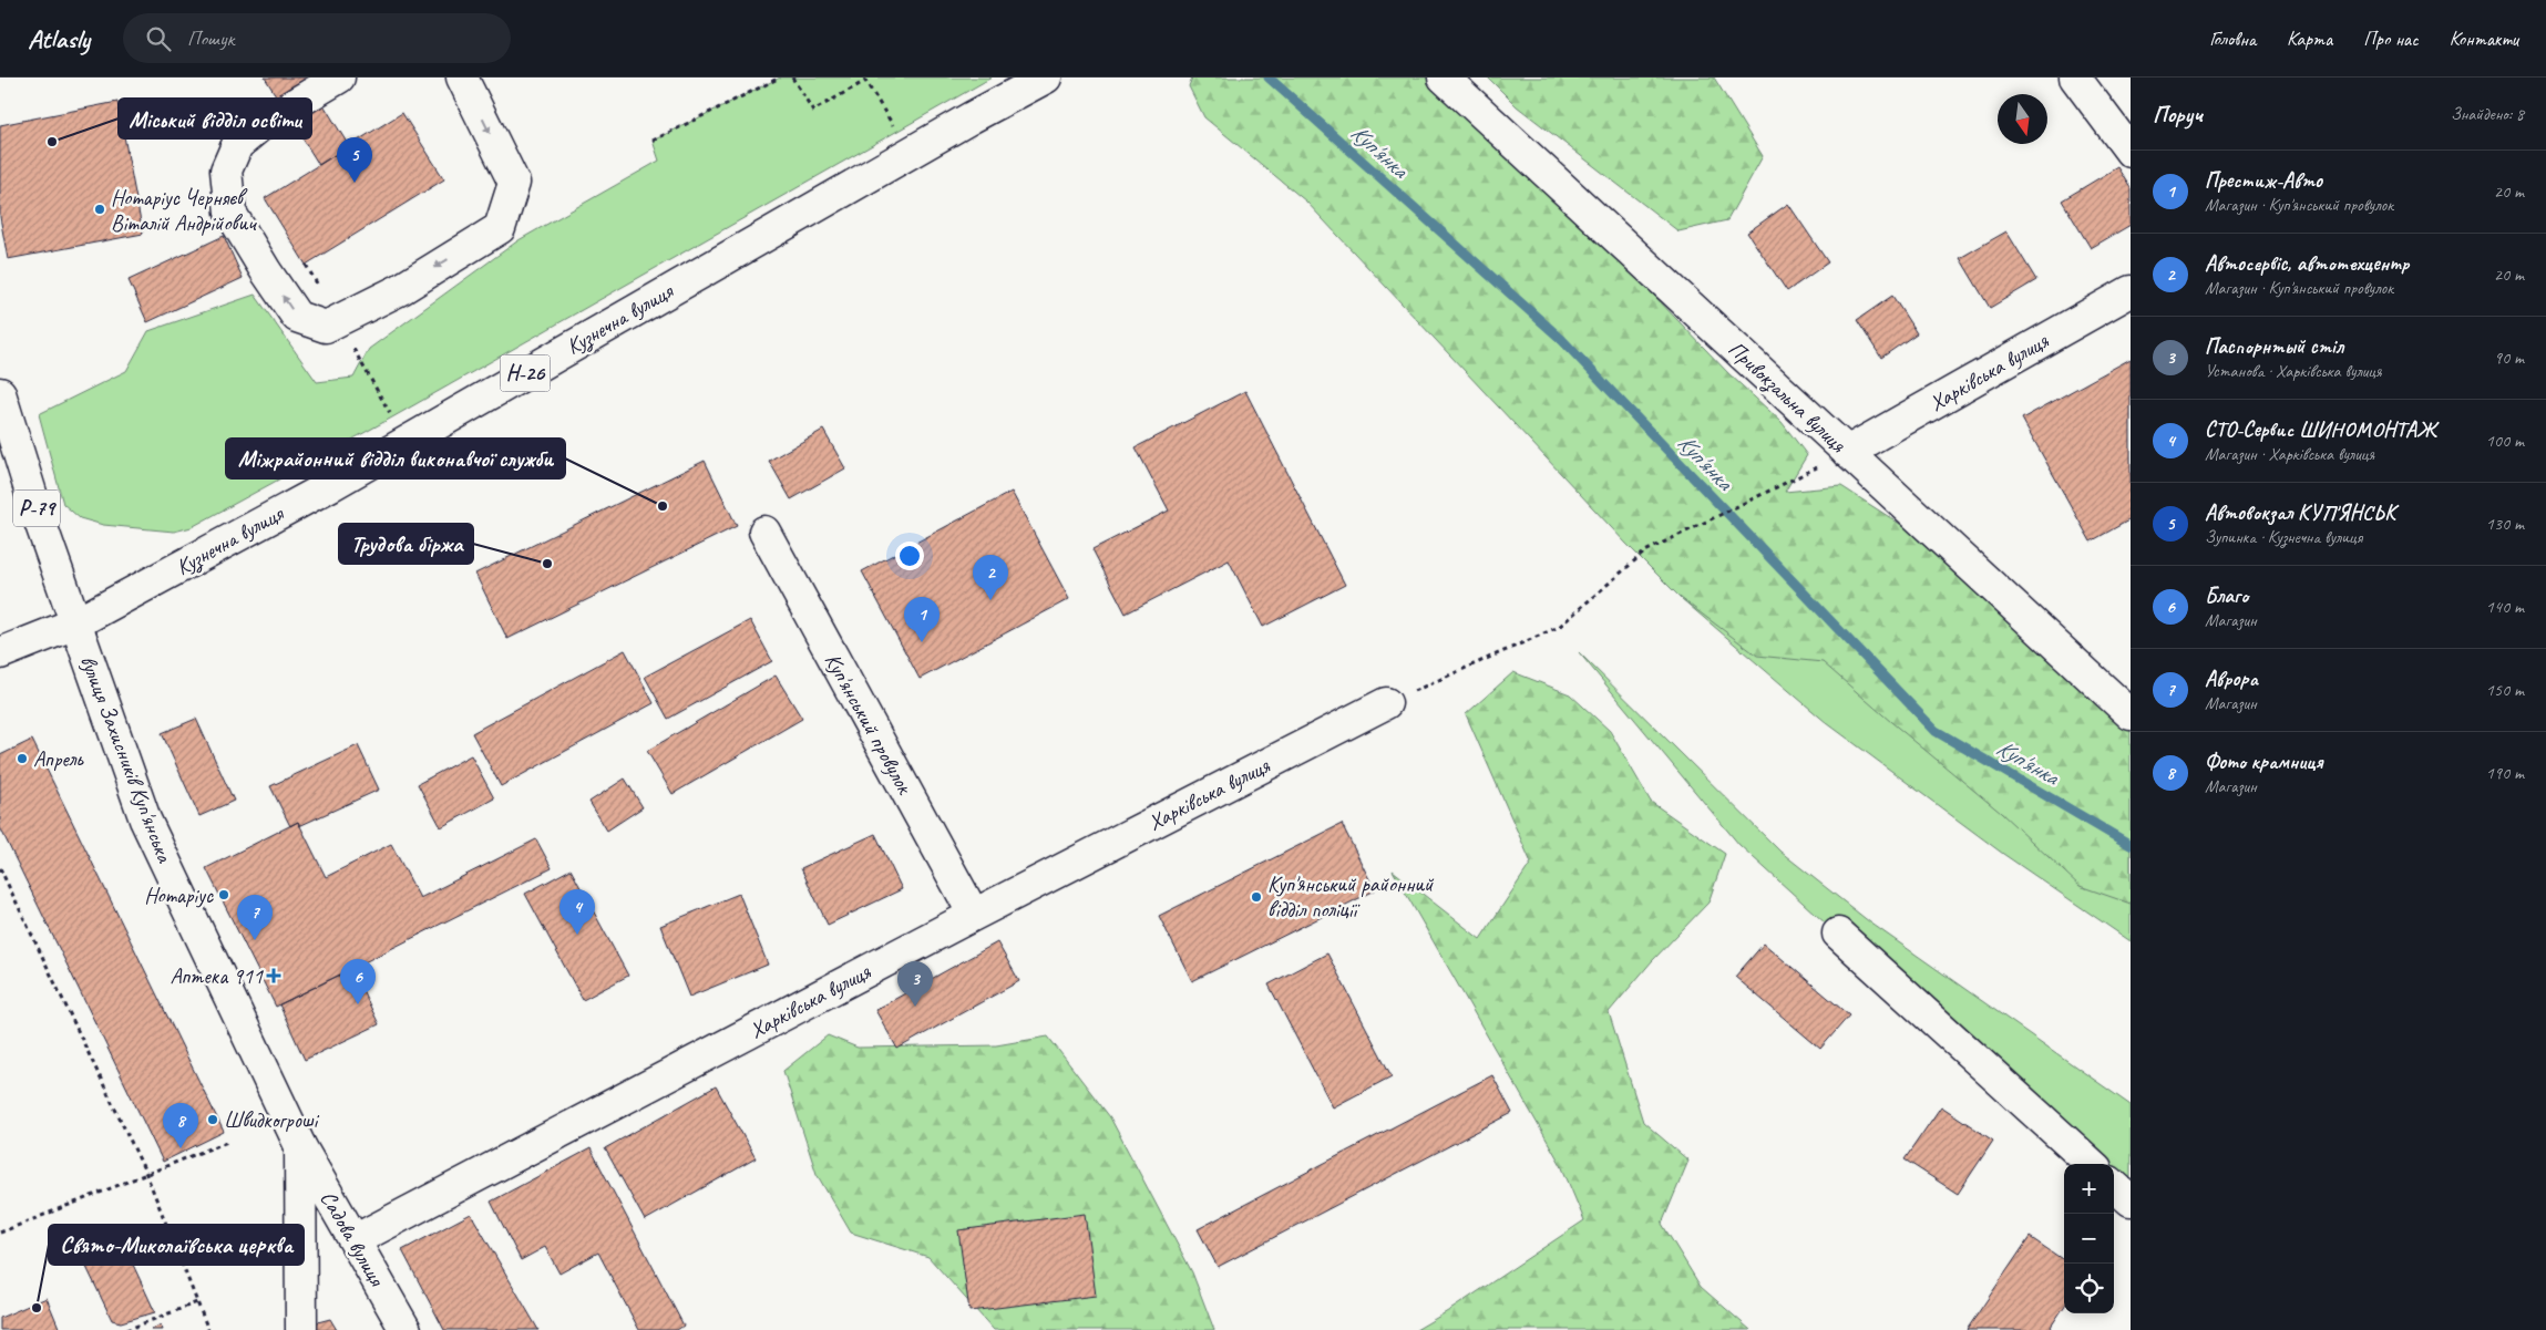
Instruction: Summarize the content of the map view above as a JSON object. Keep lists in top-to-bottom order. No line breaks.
{"streets":{"street":["Кузнечна вулиця","Харківська вулиця","Н-26","Привокзальна вулиця","Р-79","Куп'янський провулок","вулиця Захисників Куп'янська","Садова вулиця"]},"crossings":[["Кузнечна вулиця","Н-26"],["Кузнечна вулиця","Р-79"],["Кузнечна вулиця","вулиця Захисників Куп'янська"],["Харківська вулиця","Привокзальна вулиця"],["Харківська вулиця","Куп'янський провулок"],["Харківська вулиця","Садова вулиця"],["Н-26","Р-79"],["Н-26","вулиця Захисників Куп'янська"],["Р-79","вулиця Захисників Куп'янська"],["вулиця Захисників Куп'янська","Садова вулиця"]],"water":["Куп'янка"],"places":{"other":["Міський відділ освіти","Нотаріус Черняєв Віталій Андрійович","Міжрайонний відділ виконавчої служби","Трудова біржа","Апрель","Нотаріус","Куп'янський районний відділ поліції","Швидкогроші","Свято-Миколаївська церква"],"health":["Аптека 911"]},"north":"bottom","page":{"header":"Atlasly","search":"Пошук","nav":["Головна","Карта","Про нас","Контакти"],"heading":["Поруч","Знайдено: 8"],"pins":["5","2","1","4","7","6","3","8"],"list":[{"mark":"1","name":"Престиж-Авто","note":"Магазин · Куп'янський провулок","value":"20 m"},{"mark":"2","name":"Автосервіс, автотехцентр","note":"Магазин · Куп'янський провулок","value":"20 m"},{"mark":"3","name":"Паспорнтый стіл","note":"Установа · Харківська вулиця","value":"90 m"},{"mark":"4","name":"СТО-Сервис ШИНОМОНТАЖ","note":"Магазин · Харківська вулиця","value":"100 m"},{"mark":"5","name":"Автовокзал КУП'ЯНСЬК","note":"Зупинка · Кузнечна вулиця","value":"130 m"},{"mark":"6","name":"Благо","note":"Магазин","value":"140 m"},{"mark":"7","name":"Аврора","note":"Магазин","value":"150 m"},{"mark":"8","name":"Фото крамниця","note":"Магазин","value":"190 m"}],"map_buttons":["+","−"]}}
